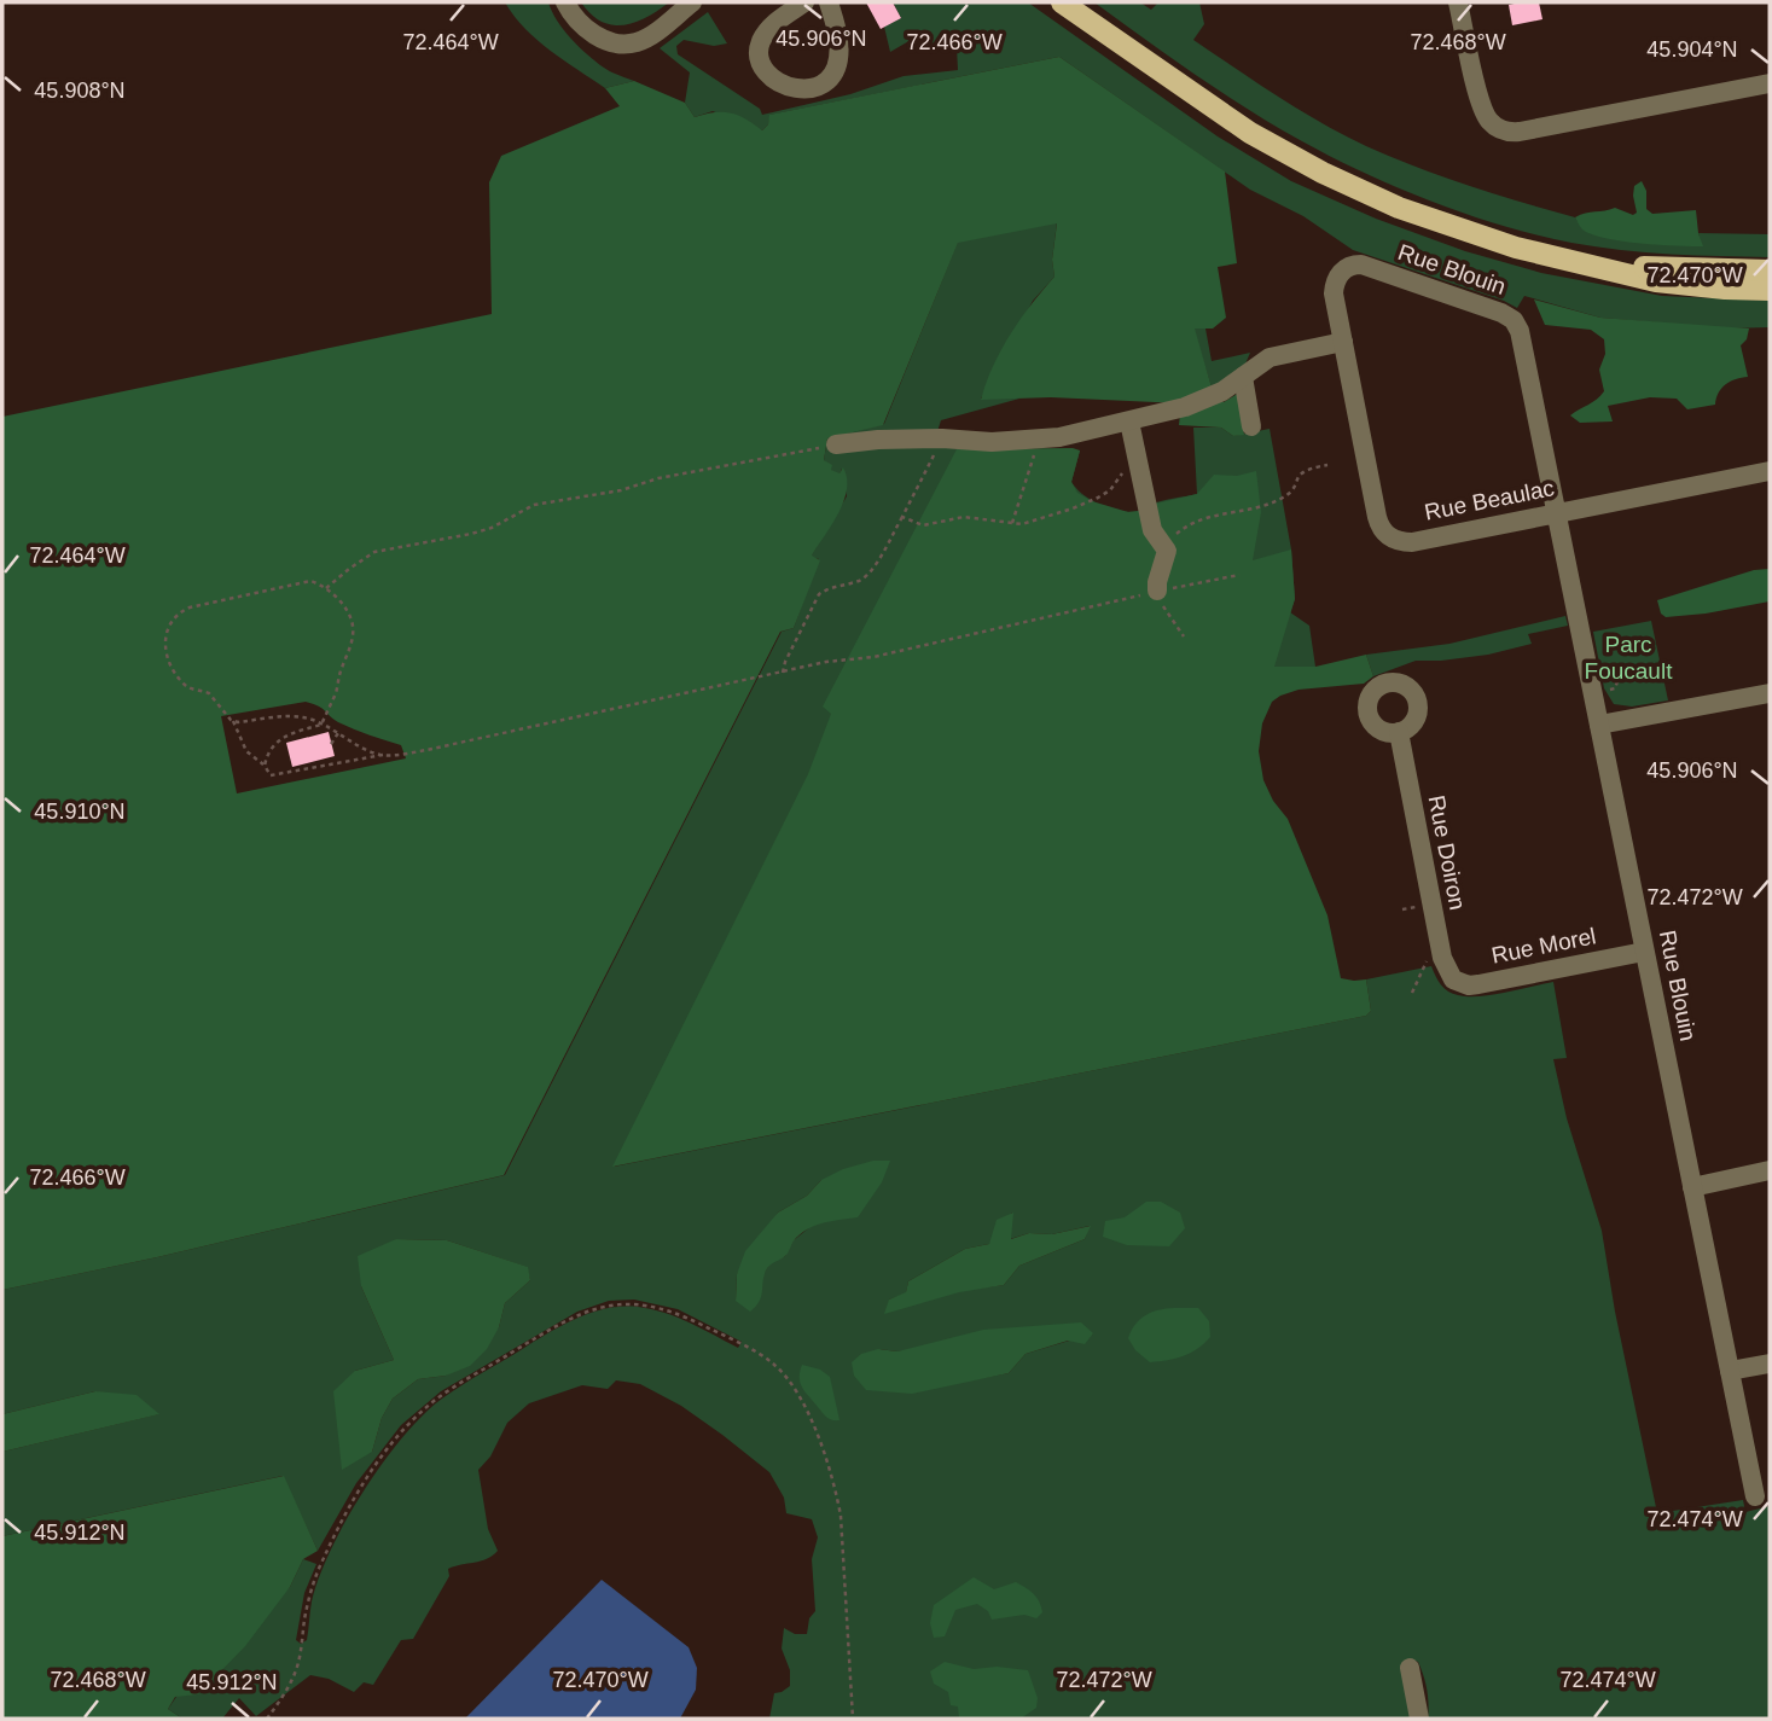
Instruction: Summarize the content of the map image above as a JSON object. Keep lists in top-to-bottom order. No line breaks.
{"streets":{"street":["Rue Blouin","Rue Beaulac","Rue Doiron","Rue Morel"]},"crossings":[["Rue Blouin","Rue Beaulac"],["Rue Blouin","Rue Morel"],["Rue Doiron","Rue Morel"]],"parks":["Parc Foucault"],"coordinates":["45.906°N","72.464°W","72.466°W","72.468°W","45.904°N","45.908°N","72.470°W","45.910°N","72.472°W","72.474°W","45.912°N"]}
